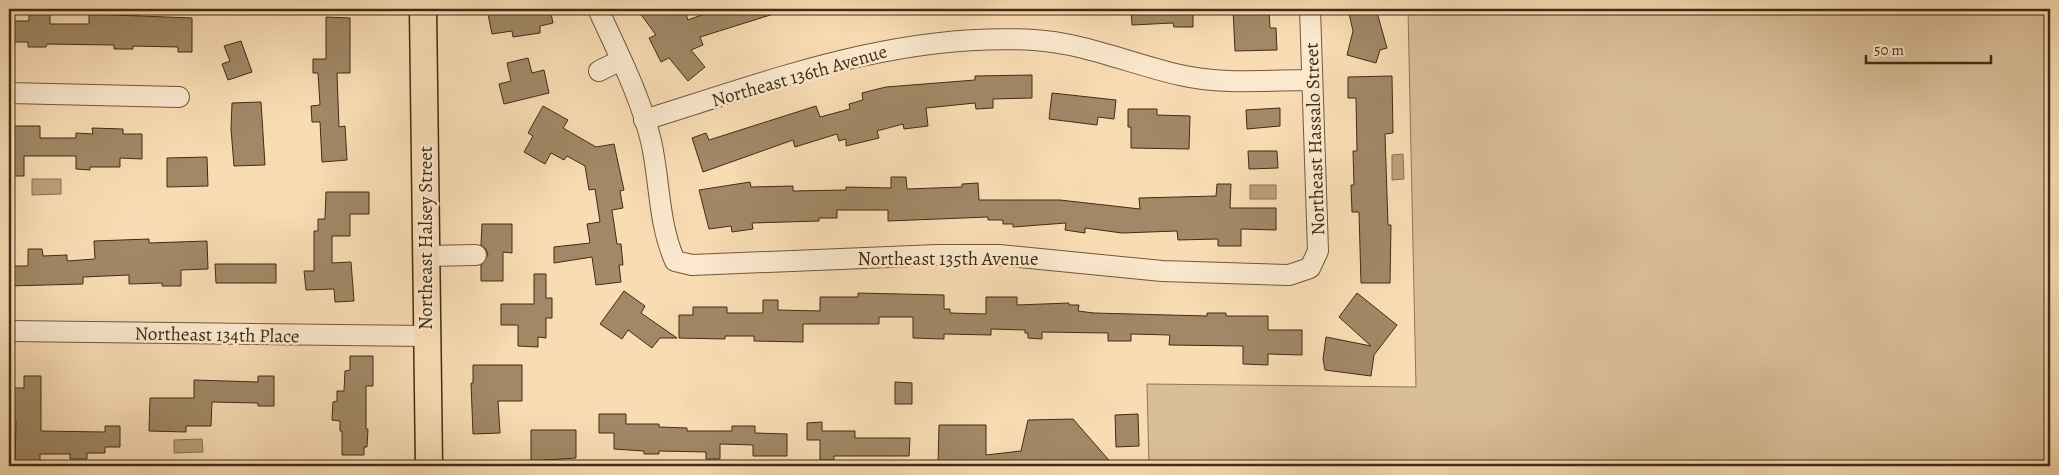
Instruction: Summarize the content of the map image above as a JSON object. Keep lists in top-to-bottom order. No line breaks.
{"streets":{"main road":["Northeast Halsey Street"],"street":["Northeast 136th Avenue","Northeast Hassalo Street","Northeast 135th Avenue","Northeast 134th Place"]},"crossings":[["Northeast 136th Avenue","Northeast Hassalo Street"],["Northeast 136th Avenue","Northeast 135th Avenue"],["Northeast Hassalo Street","Northeast 135th Avenue"],["Northeast Halsey Street","Northeast 134th Place"]],"scale_bar":"50 m"}
